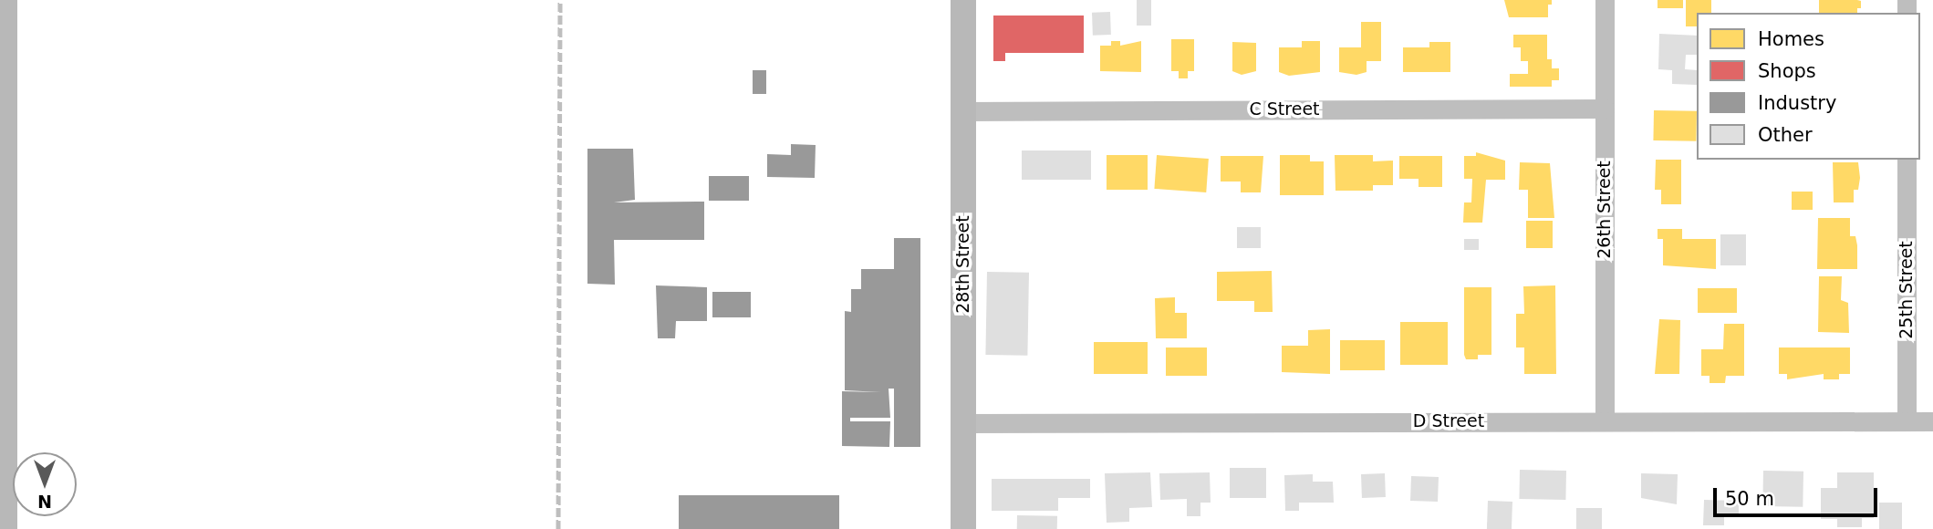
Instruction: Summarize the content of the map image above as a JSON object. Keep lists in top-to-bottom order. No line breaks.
{"streets":{"main road":["28th Street"],"street":["C Street","26th Street","25th Street","D Street"]},"crossings":[["C Street","26th Street"],["C Street","28th Street"],["26th Street","D Street"],["28th Street","D Street"],["25th Street","D Street"]],"legend":["Homes","Shops","Industry","Other"],"scale_bar":"50 m","north":"bottom"}
